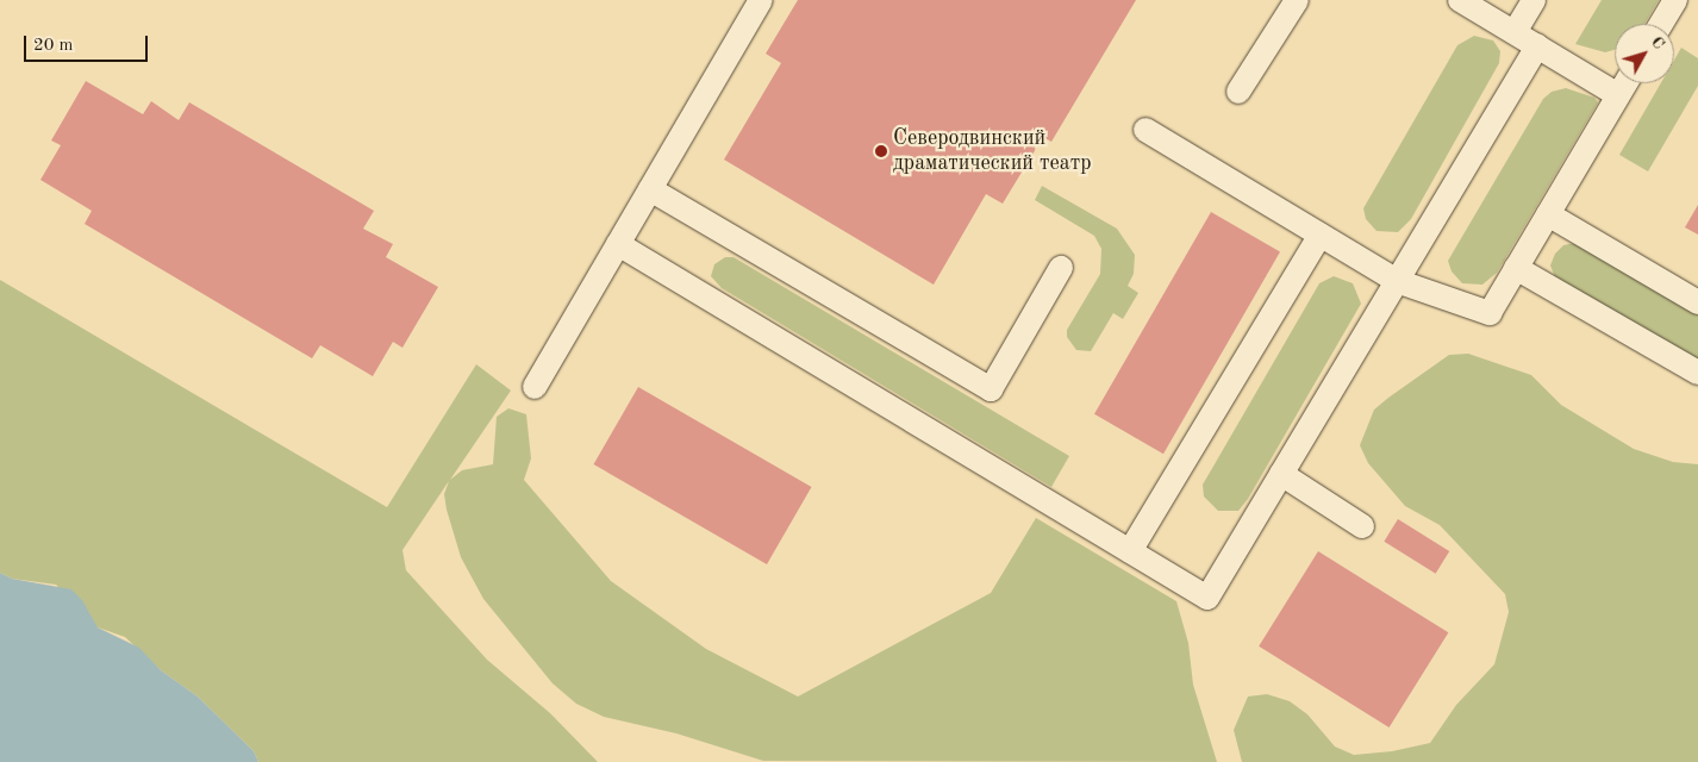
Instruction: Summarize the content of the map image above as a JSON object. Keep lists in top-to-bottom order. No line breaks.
{"places":["Северодвинский драматический театр"],"scale_bar":"20 m","north":"top right"}
